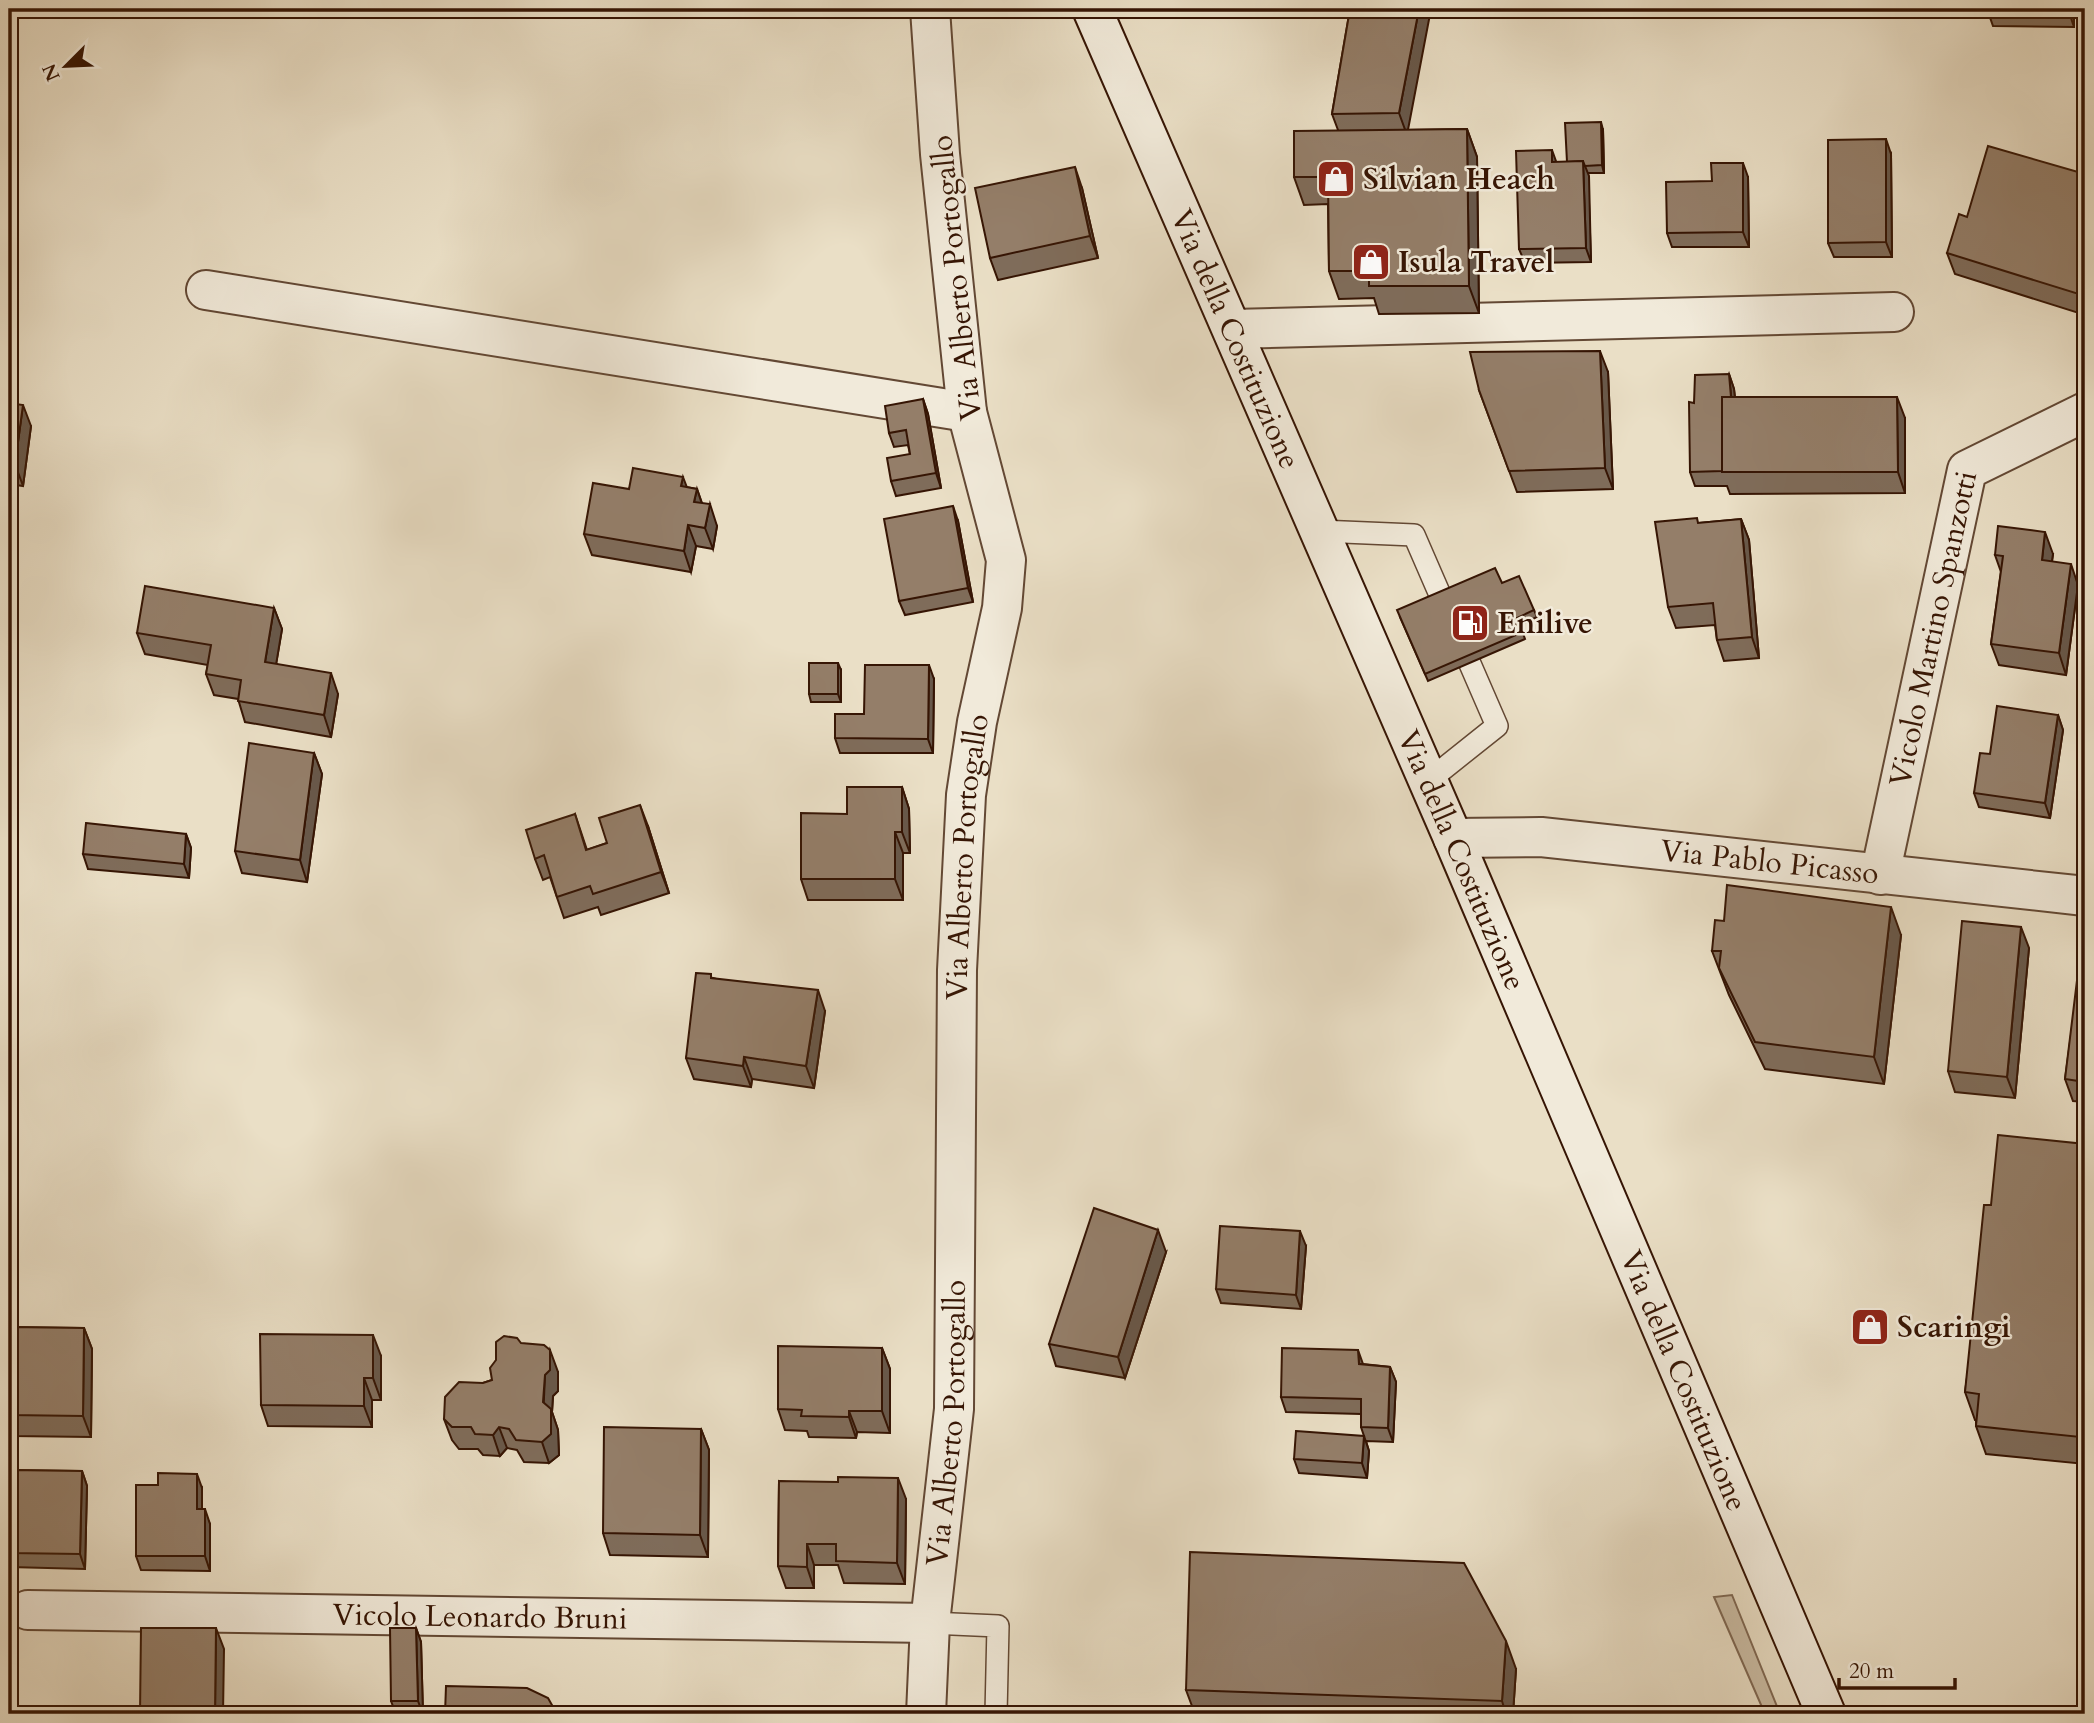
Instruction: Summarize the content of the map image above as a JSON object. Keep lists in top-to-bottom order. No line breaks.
{"streets":{"street":["Via Alberto Portogallo","Via della Costituzione","Vicolo Martino Spanzotti","Via Pablo Picasso","Vicolo Leonardo Bruni"]},"crossings":[["Via Alberto Portogallo","Vicolo Leonardo Bruni"],["Via della Costituzione","Via Pablo Picasso"],["Vicolo Martino Spanzotti","Via Pablo Picasso"]],"places":{"shop":["Silvian Heach","Isula Travel","Scaringi"],"fuel station":["Enilive"]},"scale_bar":"20 m","north":"bottom left"}
